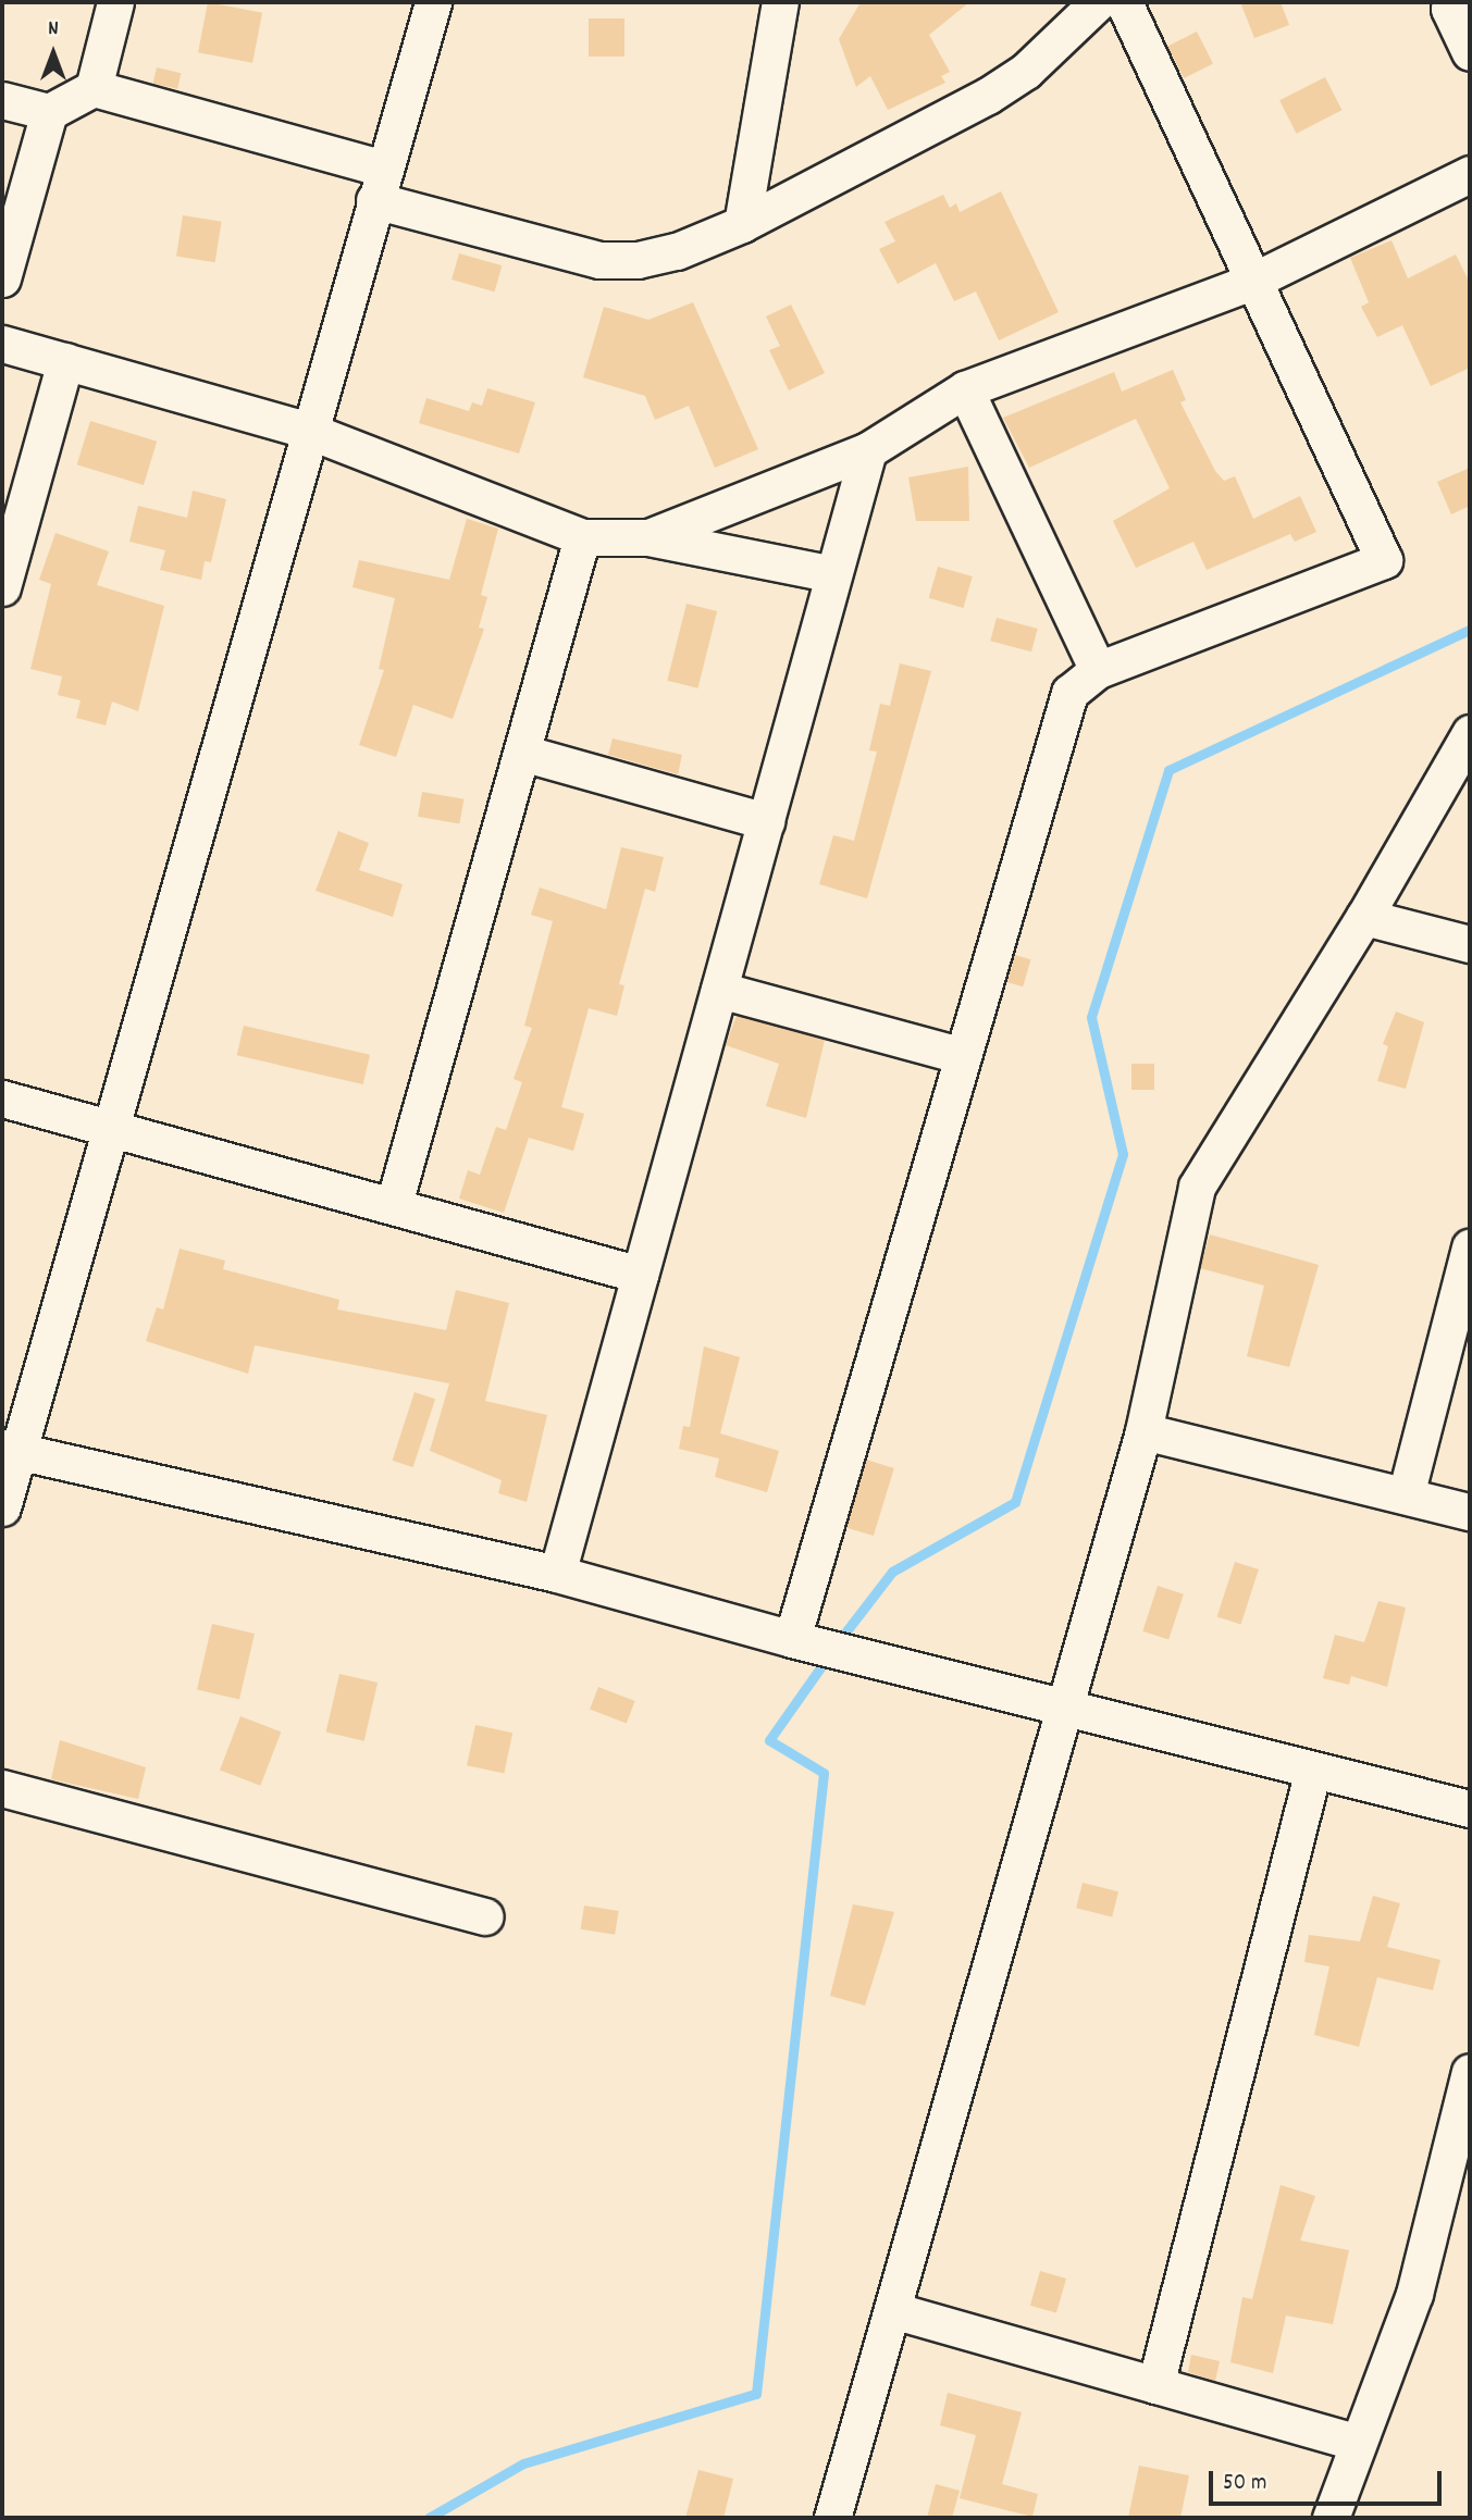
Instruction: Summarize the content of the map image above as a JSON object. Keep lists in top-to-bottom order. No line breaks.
{"scale_bar":"50 m","north":"top"}
